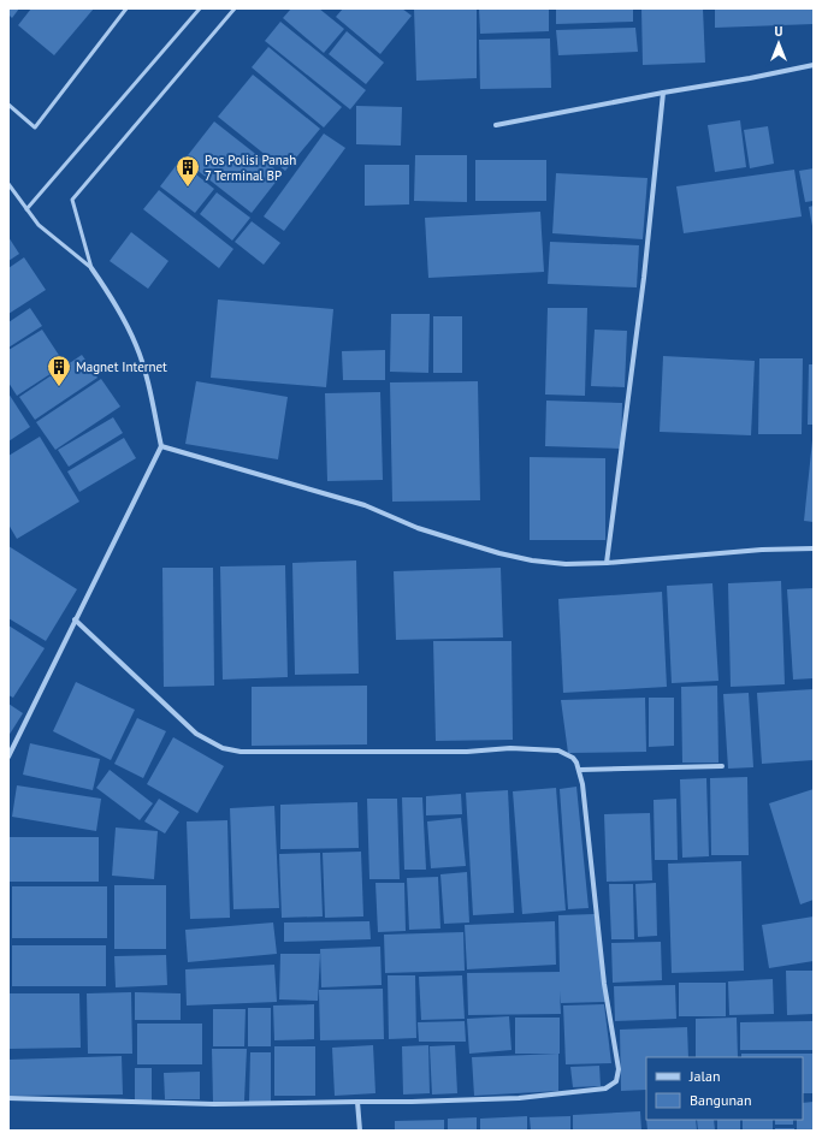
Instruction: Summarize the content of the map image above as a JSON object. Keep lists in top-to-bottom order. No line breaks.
{"places":{"building":["Pos Polisi Panah 7 Terminal BP","Magnet Internet"]},"legend":["Jalan","Bangunan"],"north":"top"}
